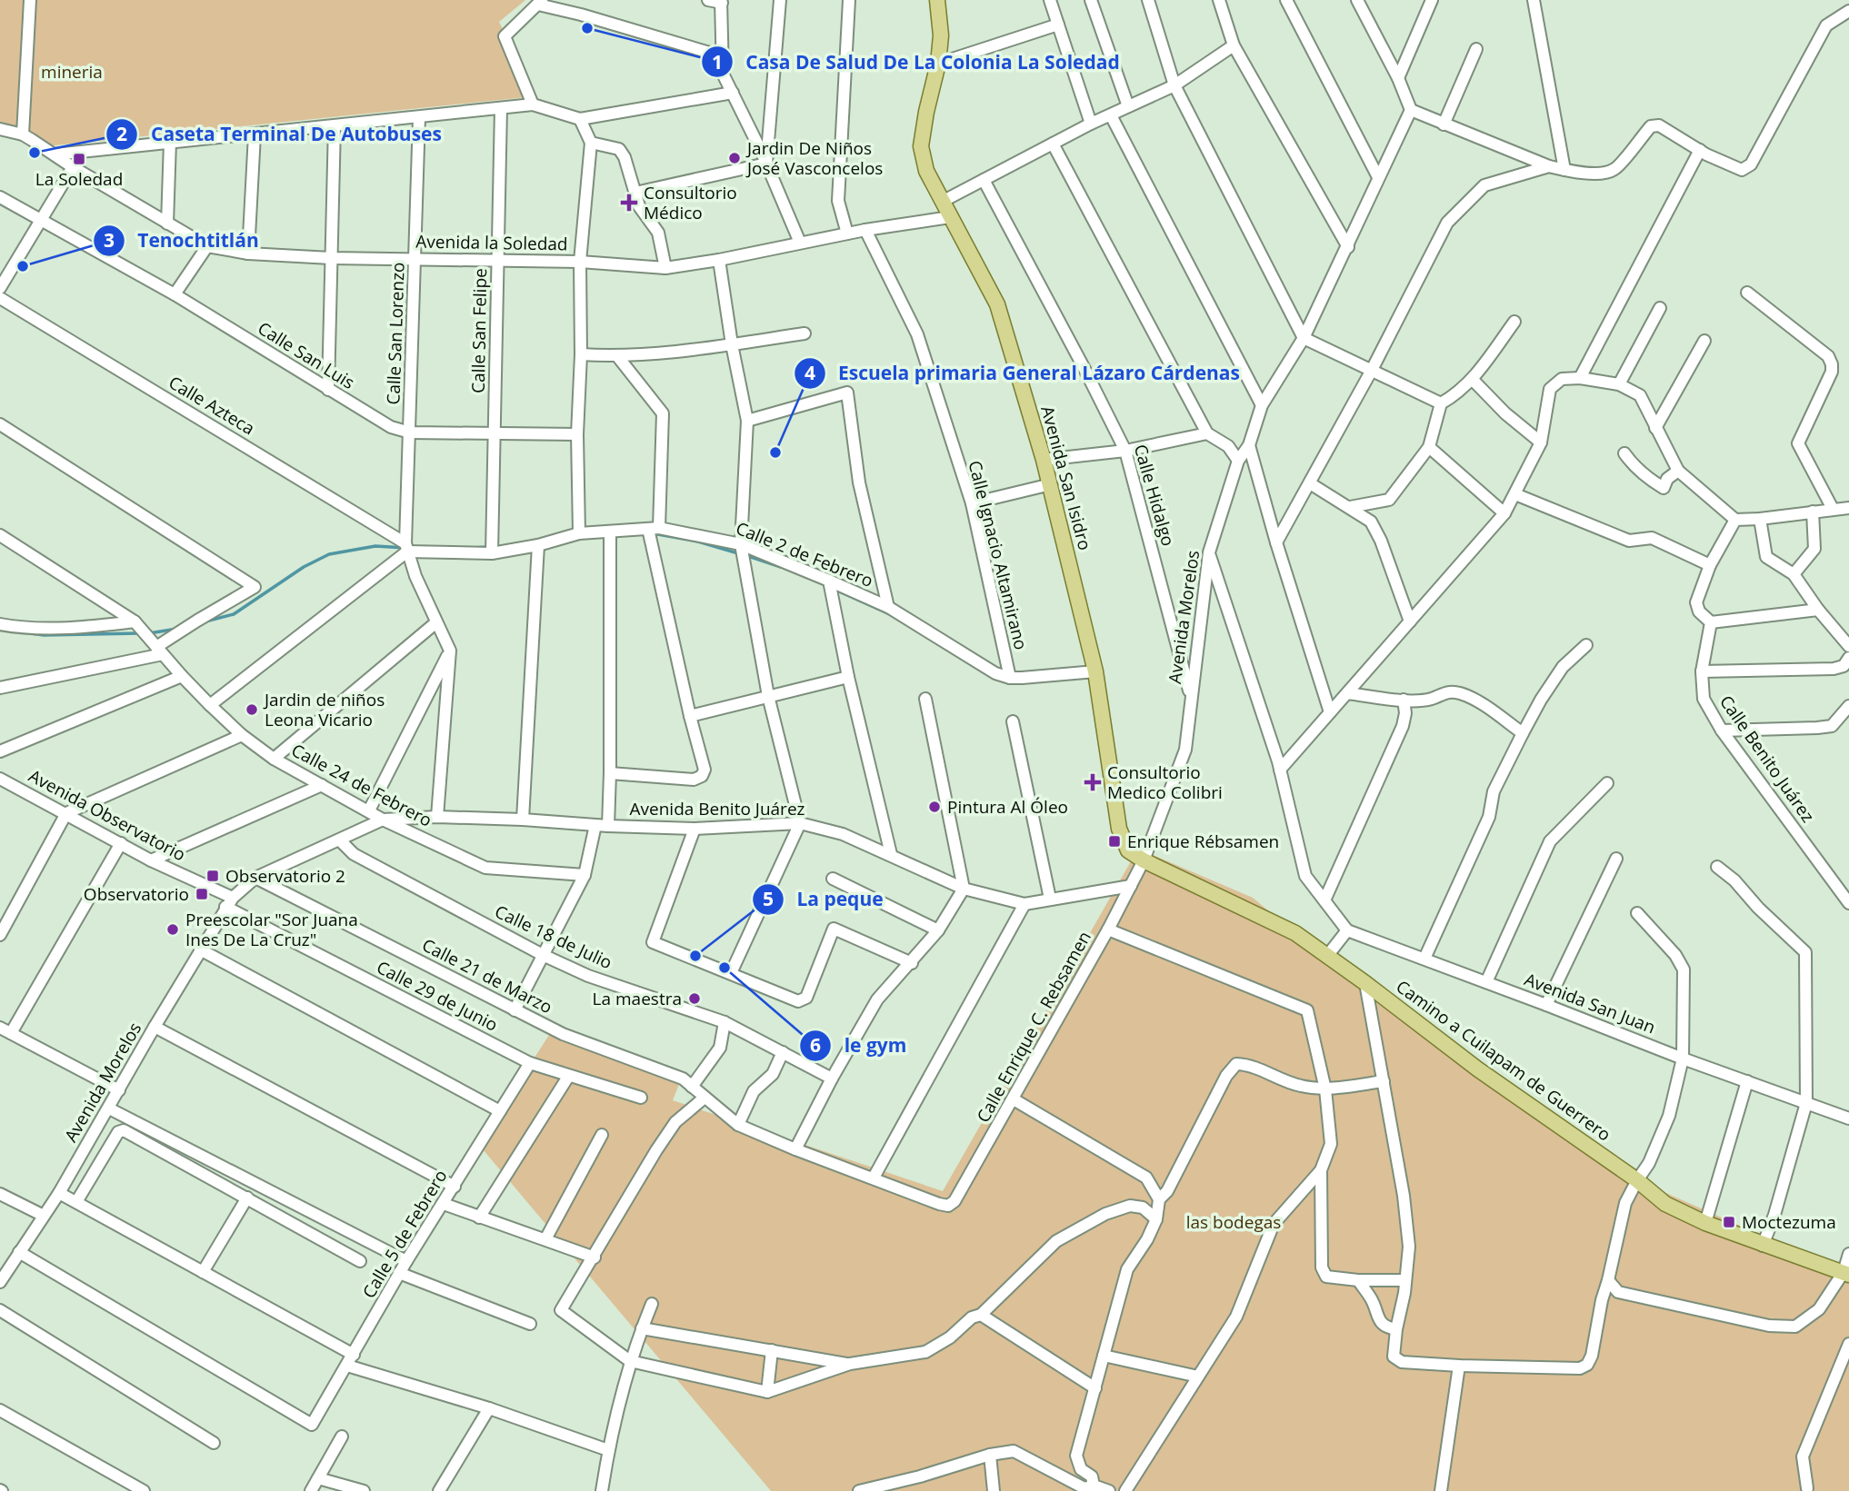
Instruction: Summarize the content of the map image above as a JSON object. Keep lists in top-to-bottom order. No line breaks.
{"streets":{"main road":["Avenida San Isidro","Camino a Cuilapam de Guerrero"],"street":["Avenida la Soledad","Calle San Felipe","Calle San Lorenzo","Calle San Luis","Calle Azteca","Calle Hidalgo","Calle 2 de Febrero","Calle Ignacio Altamirano","Avenida Morelos","Calle Benito Juárez","Calle 24 de Febrero","Avenida Benito Juárez","Avenida Observatorio","Calle 18 de Julio","Calle 21 de Marzo","Calle 29 de Junio","Avenida San Juan","Calle Enrique C. Rebsamen","Calle 5 de Febrero"]},"crossings":[["Avenida la Soledad","Calle San Felipe"],["Avenida la Soledad","Calle San Lorenzo"],["Avenida la Soledad","Avenida San Isidro"],["Avenida la Soledad","Calle Ignacio Altamirano"],["Calle San Felipe","Calle San Luis"],["Calle San Felipe","Calle 2 de Febrero"],["Calle San Lorenzo","Calle San Luis"],["Calle San Lorenzo","Calle Azteca"],["Calle San Lorenzo","Calle 2 de Febrero"],["Calle Azteca","Calle 2 de Febrero"],["Avenida San Isidro","Calle 2 de Febrero"],["Avenida San Isidro","Avenida Morelos"],["Avenida San Isidro","Calle Enrique C. Rebsamen"],["Avenida San Isidro","Camino a Cuilapam de Guerrero"],["Calle Hidalgo","Avenida Morelos"],["Calle 2 de Febrero","Calle Ignacio Altamirano"],["Avenida Morelos","Avenida Benito Juárez"],["Avenida Morelos","Avenida Observatorio"],["Avenida Morelos","Calle 29 de Junio"],["Avenida Morelos","Calle Enrique C. Rebsamen"],["Avenida Morelos","Camino a Cuilapam de Guerrero"],["Avenida Morelos","Calle 5 de Febrero"],["Calle 24 de Febrero","Avenida Benito Juárez"],["Avenida Benito Juárez","Avenida Observatorio"],["Avenida Benito Juárez","Calle 18 de Julio"],["Avenida Benito Juárez","Calle 21 de Marzo"],["Avenida Benito Juárez","Calle 29 de Junio"],["Avenida Benito Juárez","Calle Enrique C. Rebsamen"],["Avenida Observatorio","Calle 29 de Junio"],["Calle 21 de Marzo","Calle Enrique C. Rebsamen"],["Calle 29 de Junio","Calle 5 de Febrero"],["Calle Enrique C. Rebsamen","Camino a Cuilapam de Guerrero"]],"parks":["mineria","las bodegas"],"places":{"other":["Casa De Salud De La Colonia La Soledad","Caseta Terminal De Autobuses","Jardin De Niños José Vasconcelos","Tenochtitlán","Escuela primaria General Lázaro Cárdenas","Jardin de niños Leona Vicario","Pintura Al Óleo","Preescolar \"Sor Juana Ines De La Cruz\"","La peque","le gym","La maestra"],"transit":["La Soledad","Enrique Rébsamen","Observatorio 2","Observatorio","Moctezuma"],"health":["Consultorio Médico","Consultorio Medico Colibri"]}}
